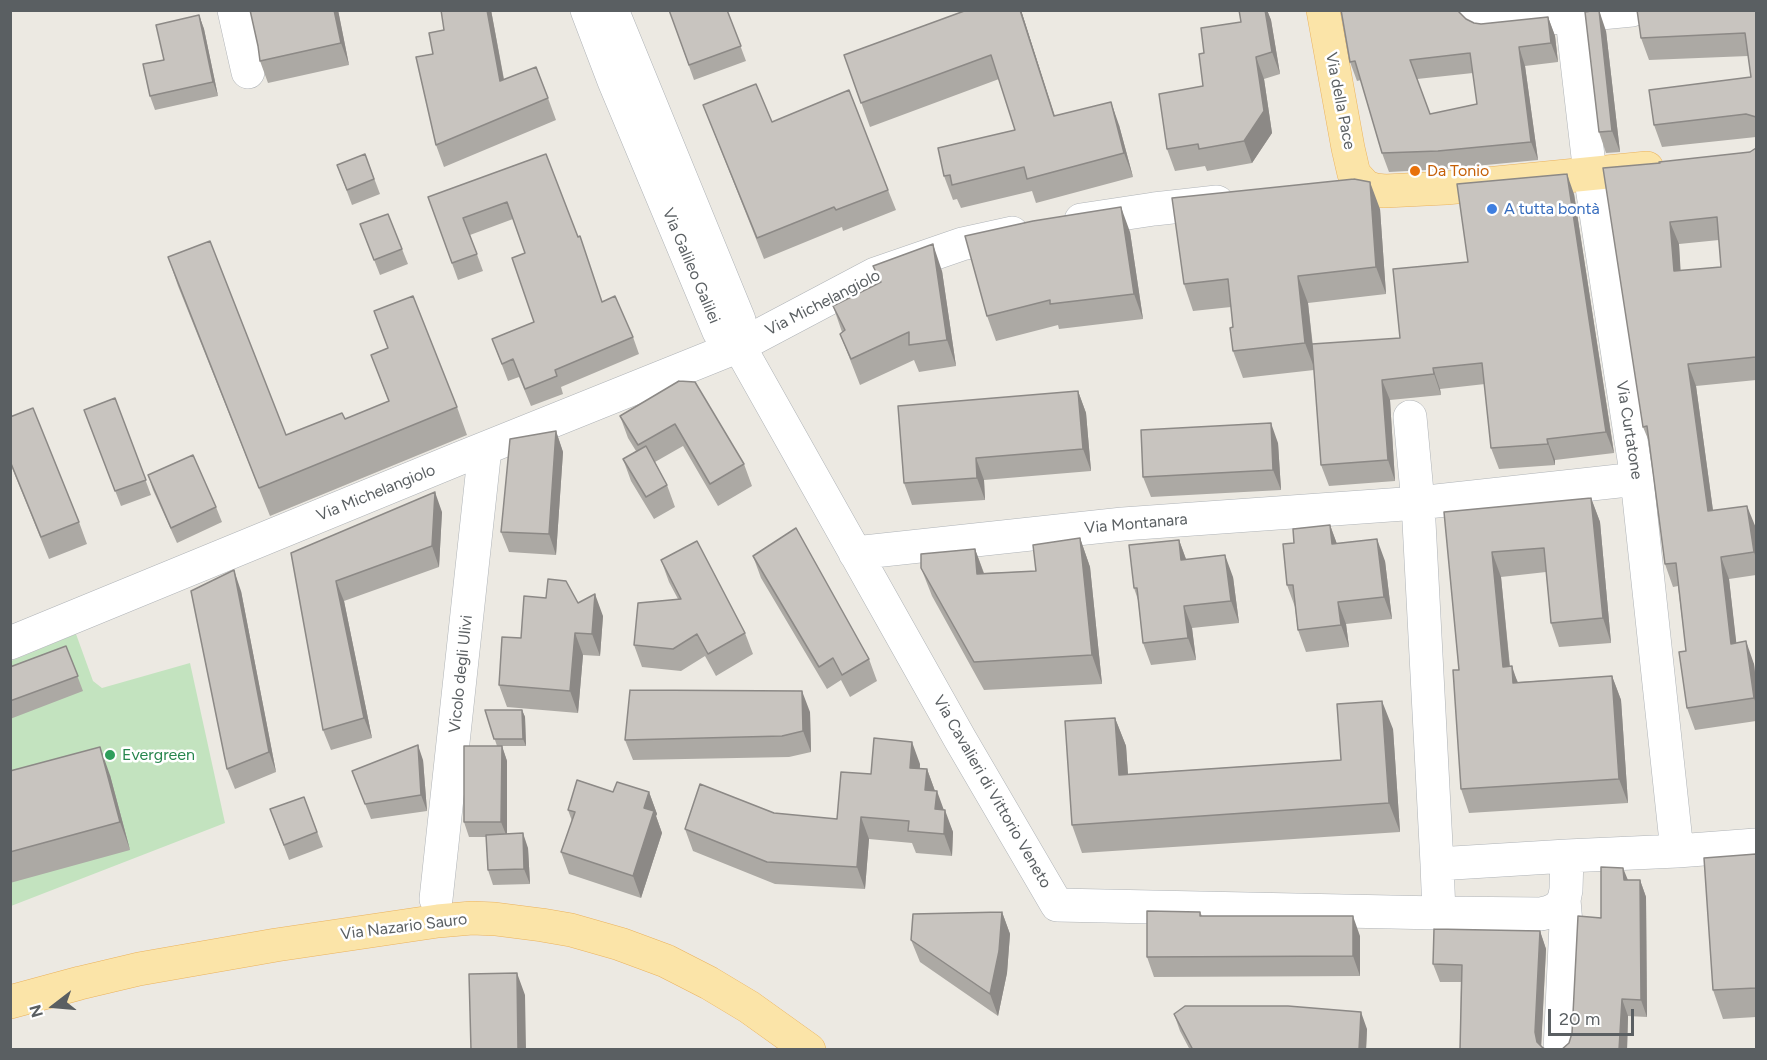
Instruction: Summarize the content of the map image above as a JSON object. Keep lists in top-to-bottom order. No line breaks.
{"streets":{"main road":["Via della Pace","Via Nazario Sauro"],"street":["Via Galileo Galilei","Via Michelangiolo","Via Curtatone","Via Montanara","Vicolo degli Ulivi","Via Cavalieri di Vittorio Veneto"]},"crossings":[["Via della Pace","Via Curtatone"],["Via Galileo Galilei","Via Michelangiolo"],["Via Galileo Galilei","Via Cavalieri di Vittorio Veneto"],["Via Michelangiolo","Vicolo degli Ulivi"],["Via Michelangiolo","Via Cavalieri di Vittorio Veneto"],["Via Curtatone","Via Montanara"],["Via Montanara","Via Cavalieri di Vittorio Veneto"]],"places":["Da Tonio","A tutta bontà","Evergreen"],"scale_bar":"20 m","north":"left"}
